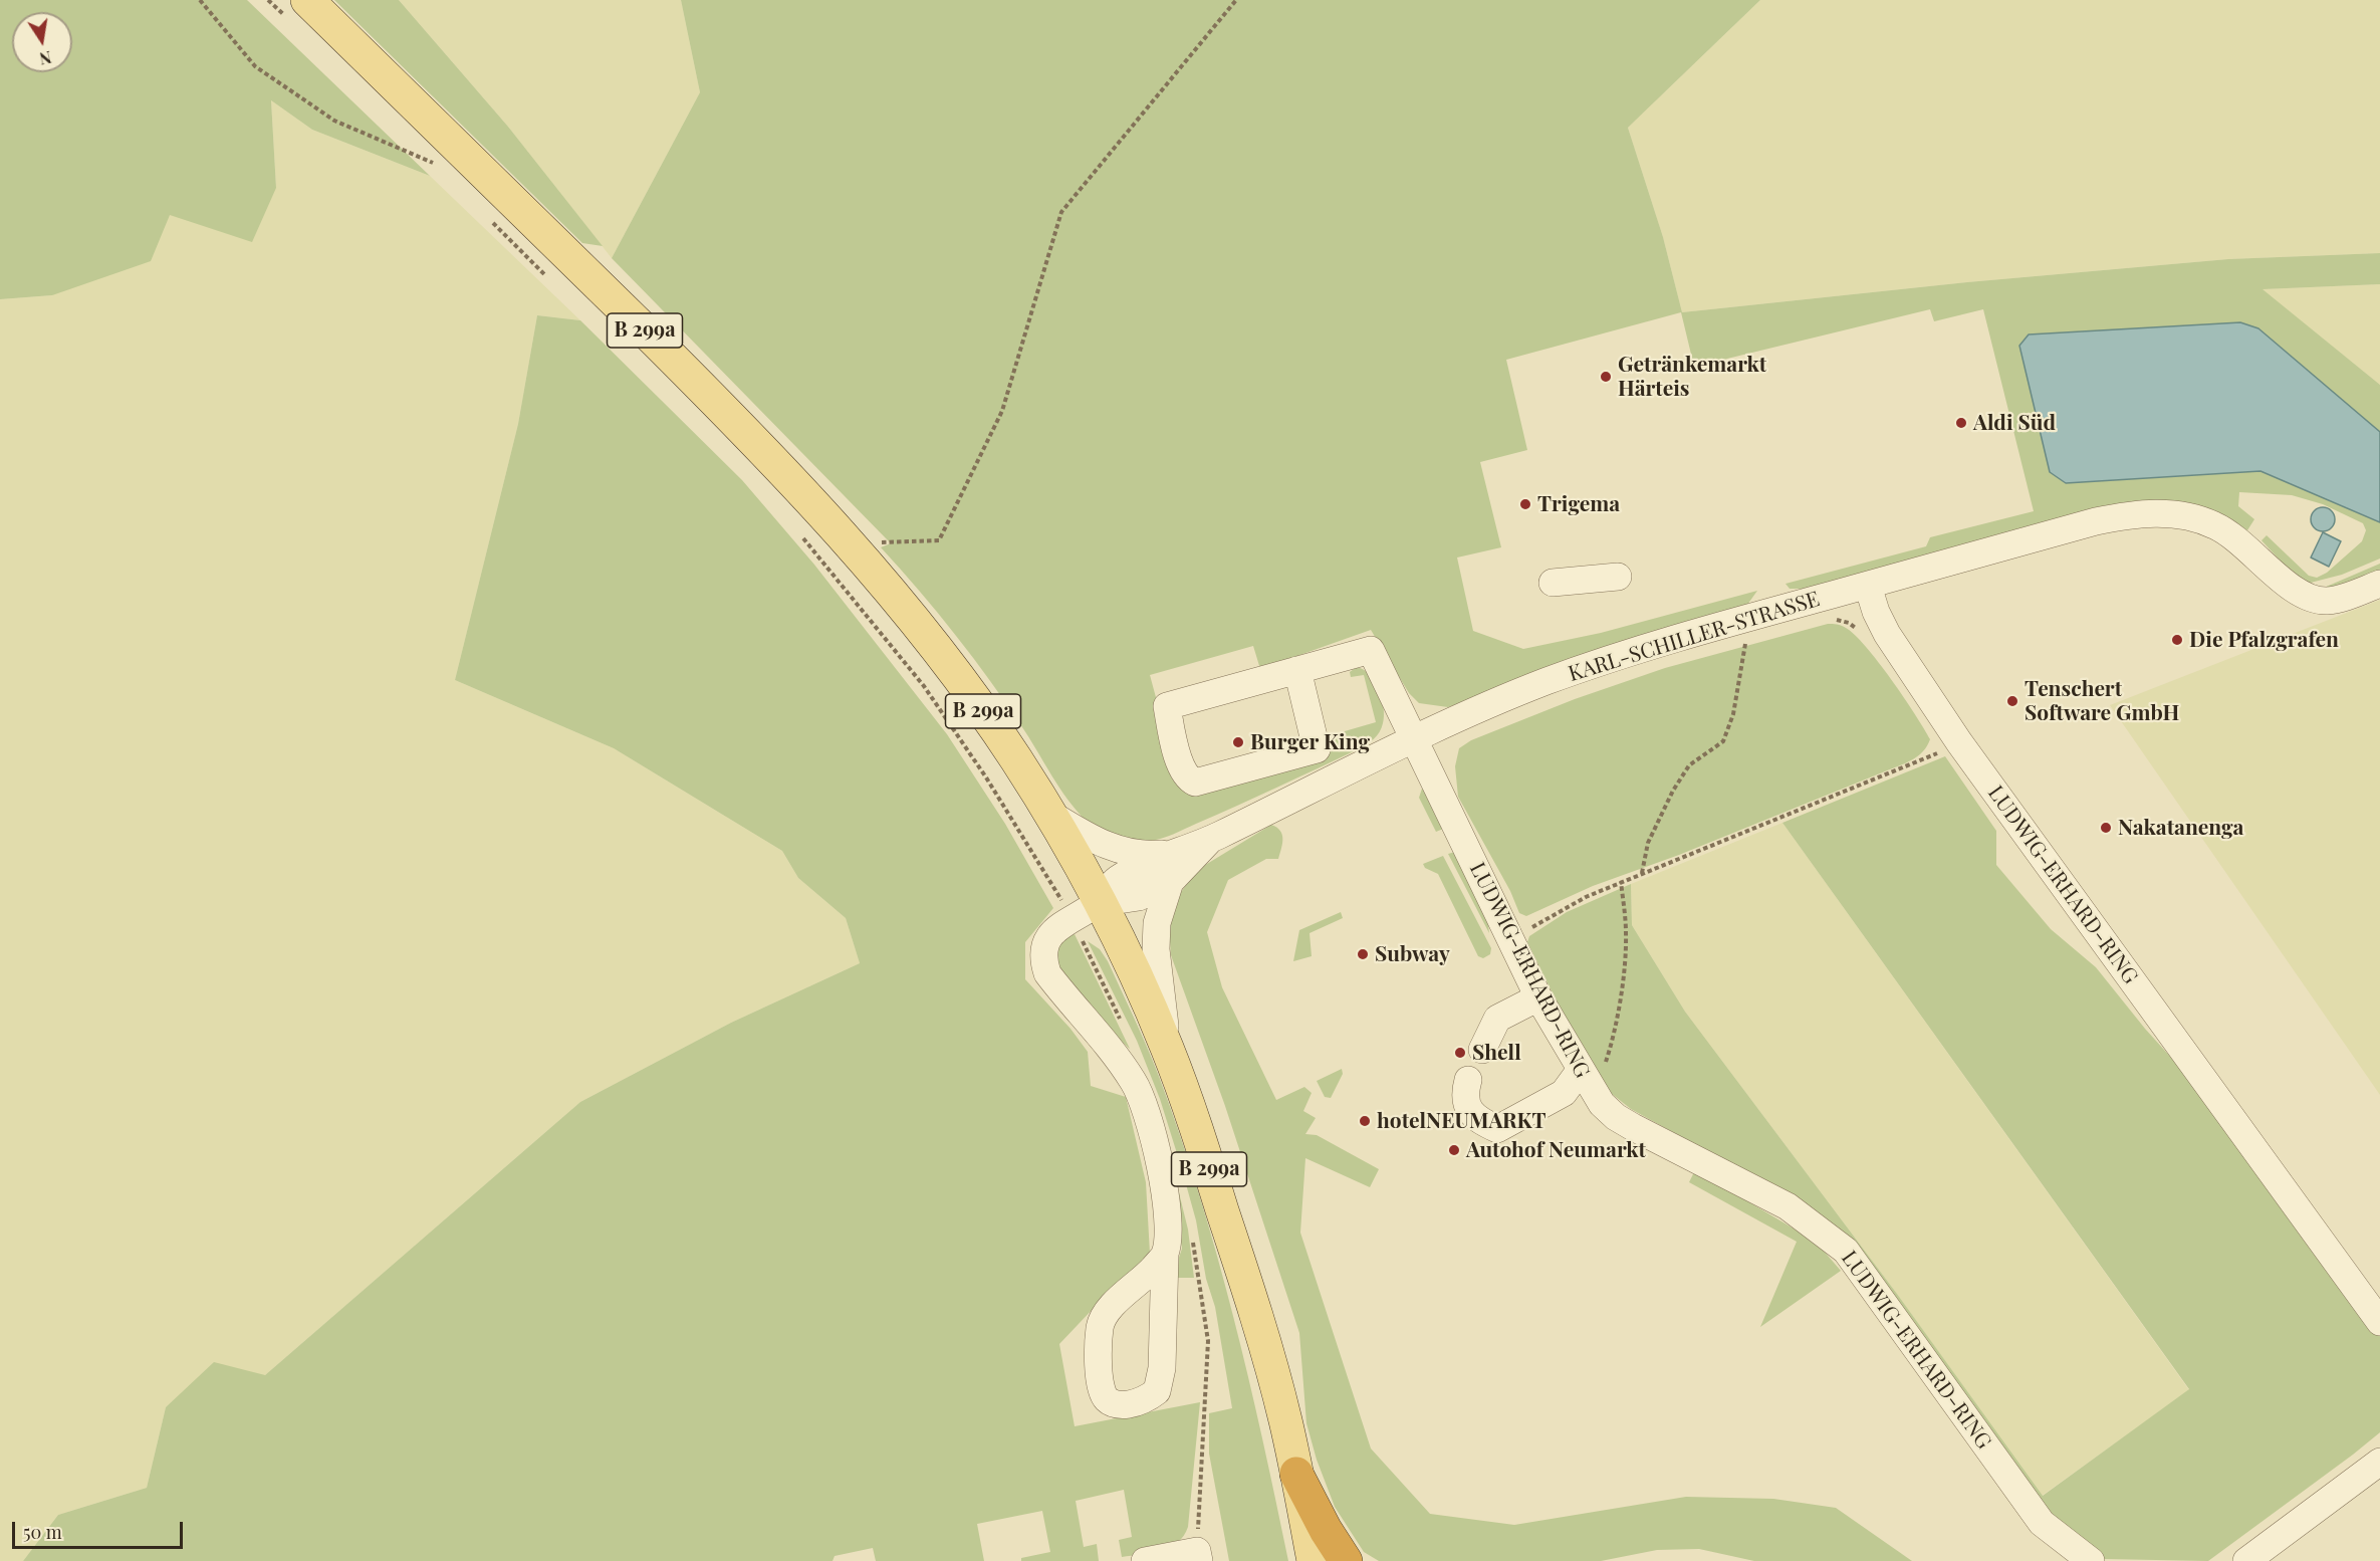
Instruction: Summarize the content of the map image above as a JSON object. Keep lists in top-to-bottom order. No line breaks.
{"streets":{"main road":["B 299a"],"street":["KARL-SCHILLER-STRASSE","LUDWIG-ERHARD-RING"]},"crossings":[["B 299a","KARL-SCHILLER-STRASSE"],["KARL-SCHILLER-STRASSE","LUDWIG-ERHARD-RING"]],"places":["Getränkemarkt Härteis","Aldi Süd","Trigema","Die Pfalzgrafen","Tenschert Software GmbH","Burger King","Nakatanenga","Subway","Shell","hotelNEUMARKT","Autohof Neumarkt"],"scale_bar":"50 m","north":"bottom"}
